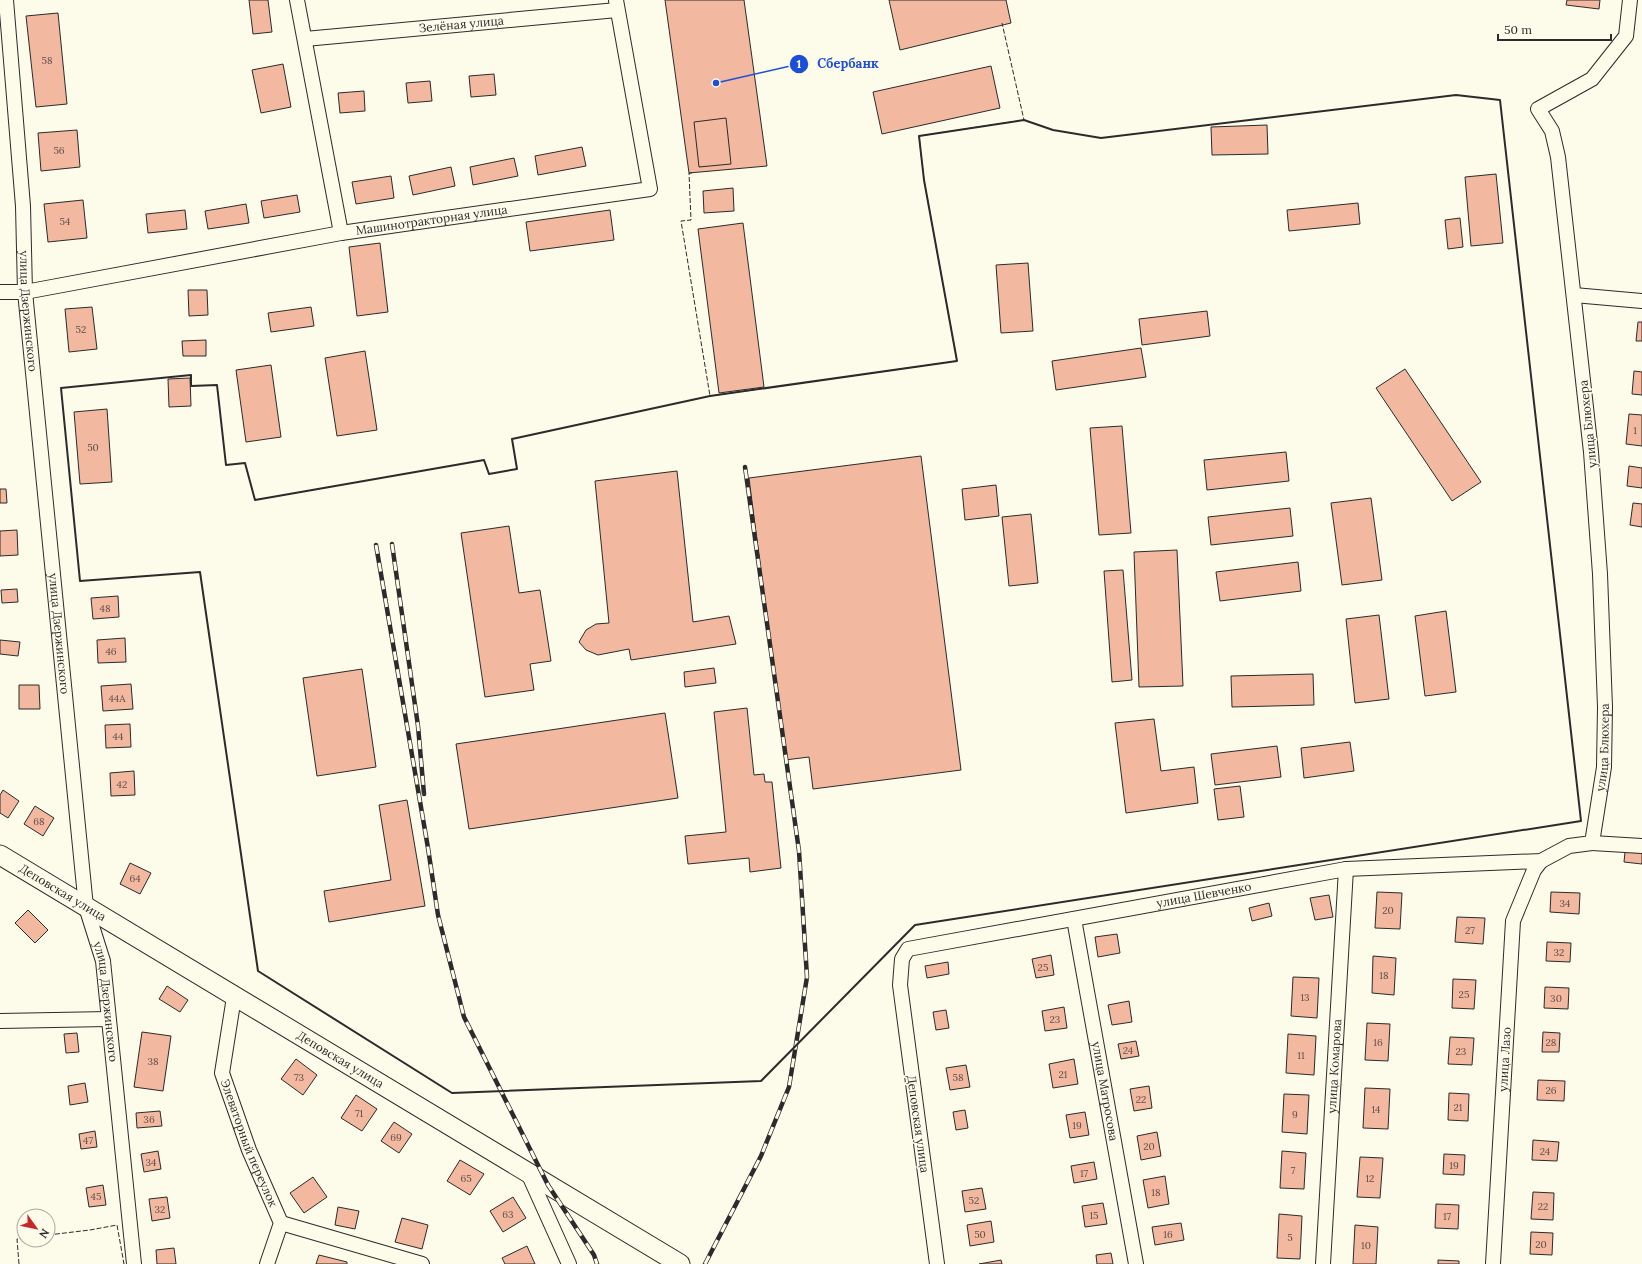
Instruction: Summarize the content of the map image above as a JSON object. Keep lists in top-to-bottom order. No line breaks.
{"streets":{"street":["Зелёная улица","Машинотракторная улица","улица Дзержинского","улица Блюхера","Деповская улица","улица Шевченко","улица Лазо","улица Комарова","улица Матросова","Элеваторный переулок"]},"crossings":[["Зелёная улица","Машинотракторная улица"],["Машинотракторная улица","улица Дзержинского"],["улица Дзержинского","Деповская улица"],["Деповская улица","улица Шевченко"],["Деповская улица","Элеваторный переулок"],["улица Шевченко","улица Лазо"],["улица Шевченко","улица Комарова"],["улица Шевченко","улица Матросова"]],"places":["Сбербанк"],"house_numbers":["58","56","54","52","1","50","48","46","44А","44","42","68","64","34","20","27","32","25","18","25","13","30","23","16","28","24","23","11","38","21","73","58","26","22","21","14","71","9","36","19","69","47","20","24","34","19","7","17","65","12","18","45","52","22","32","63","15","17","50","16","5","20","10"],"scale_bar":"50 m","north":"bottom right"}
